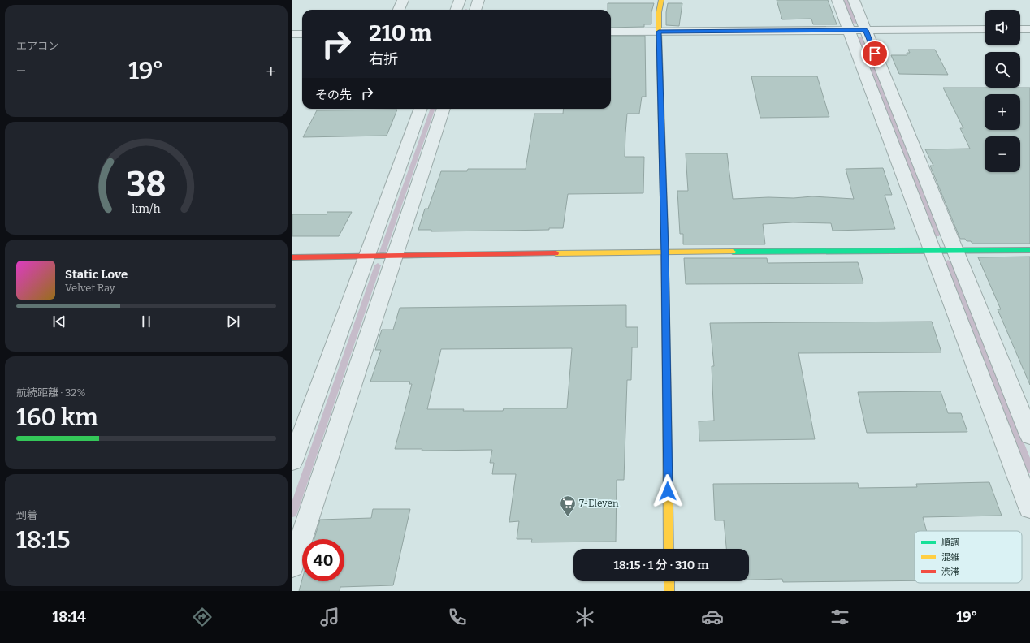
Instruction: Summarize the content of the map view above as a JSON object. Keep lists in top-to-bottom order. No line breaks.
{"places":{"supermarket":["7-Eleven"]},"legend":["順調","混雑","渋滞"],"page":{"tile":["エアコン",["航続距離 · 32%","160 km"],["到着","18:15"]],"map_buttons":["+","−"],"turn":["210 m","右折"],"heat":["−","19°","+"],"then":"その先","song":["Static Love","Velvet Ray"],"limit":"40","trip":"18:15 · 1 分 · 310 m","tabs":["18:14","19°"],"gauge":["38","km/h"]}}
